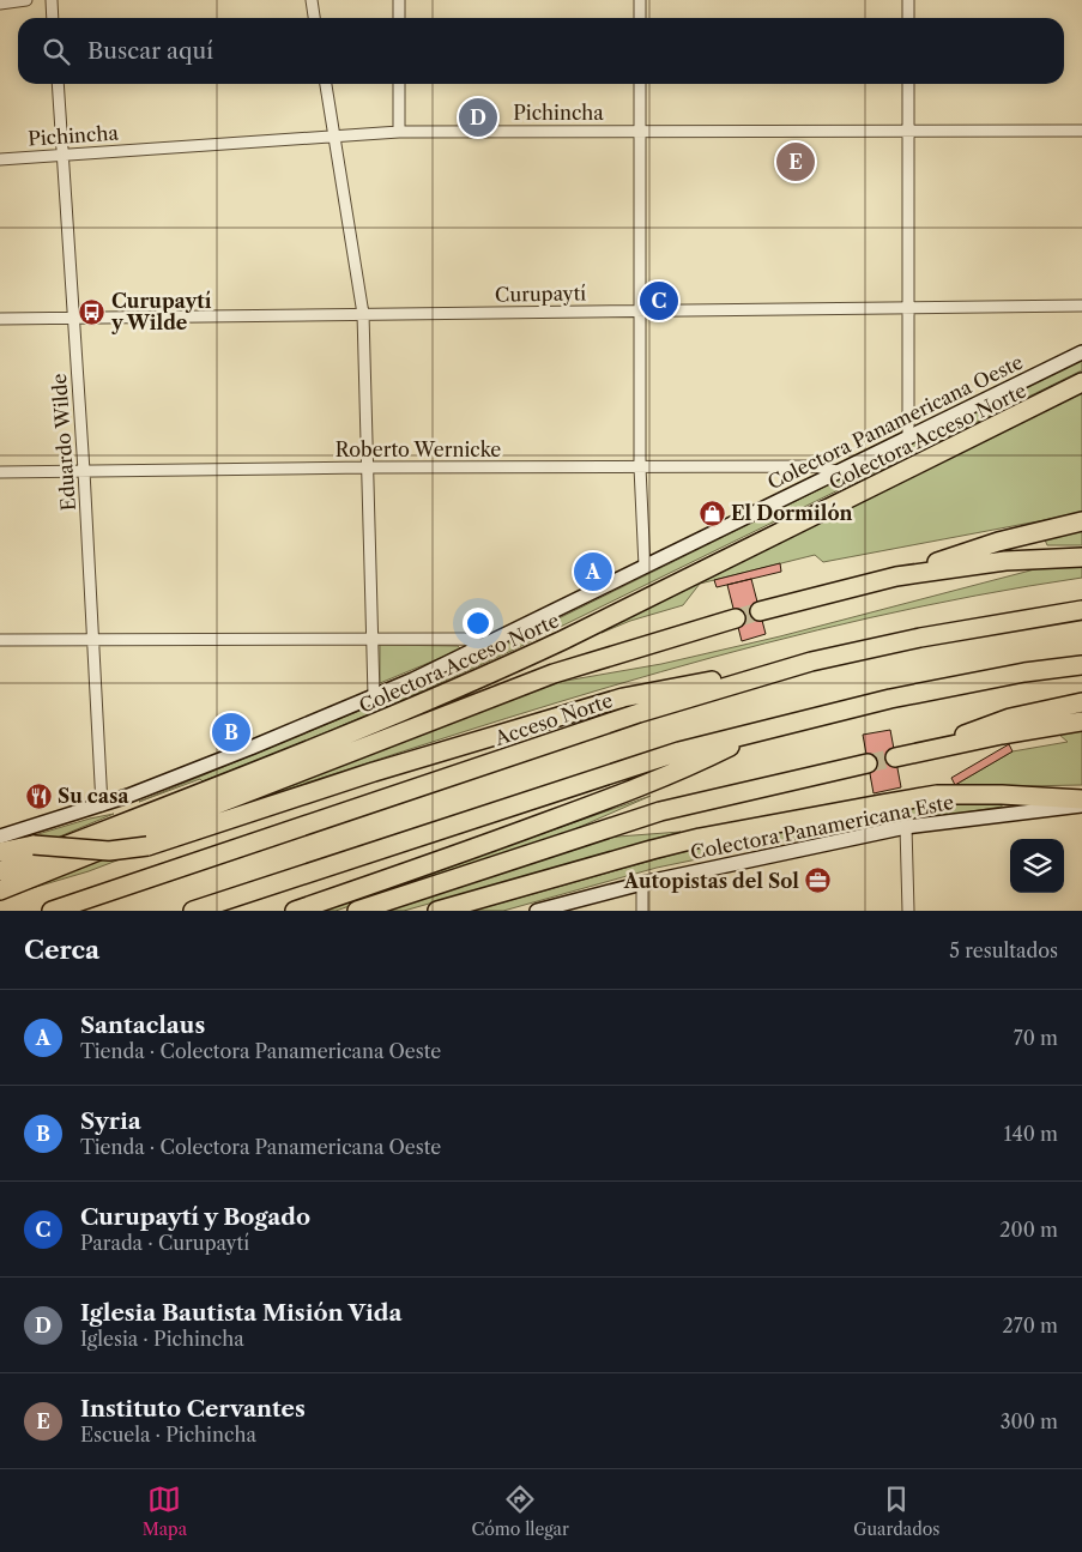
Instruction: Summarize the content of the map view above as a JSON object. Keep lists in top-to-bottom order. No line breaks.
{"streets":{"highway":["Colectora Acceso Norte","Acceso Norte"],"street":["Pichincha","Curupaytí","Colectora Panamericana Oeste","Eduardo Wilde","Roberto Wernicke","Colectora Panamericana Este"]},"crossings":[["Pichincha","Eduardo Wilde"],["Curupaytí","Eduardo Wilde"],["Colectora Panamericana Oeste","Eduardo Wilde"],["Colectora Panamericana Oeste","Roberto Wernicke"],["Eduardo Wilde","Roberto Wernicke"]],"places":{"bus stop":["Curupaytí y Wilde"],"shop":["El Dormilón"],"restaurant":["Su casa"],"office":["Autopistas del Sol"]},"page":{"search":"Buscar aquí","pins":["D","E","C","A","B"],"heading":["Cerca","5 resultados"],"list":[{"mark":"A","name":"Santaclaus","note":"Tienda · Colectora Panamericana Oeste","value":"70 m"},{"mark":"B","name":"Syria","note":"Tienda · Colectora Panamericana Oeste","value":"140 m"},{"mark":"C","name":"Curupaytí y Bogado","note":"Parada · Curupaytí","value":"200 m"},{"mark":"D","name":"Iglesia Bautista Misión Vida","note":"Iglesia · Pichincha","value":"270 m"},{"mark":"E","name":"Instituto Cervantes","note":"Escuela · Pichincha","value":"300 m"}],"nav":["Mapa","Cómo llegar","Guardados"]}}
